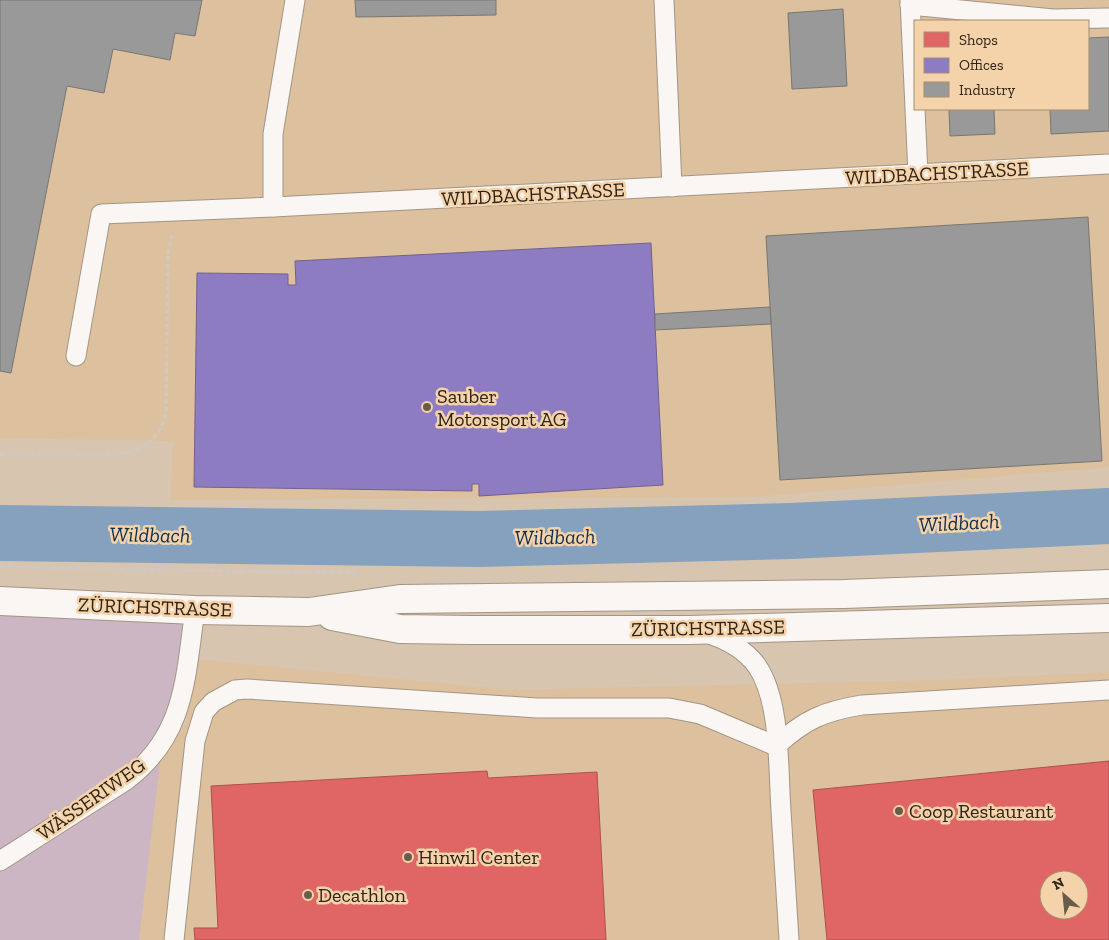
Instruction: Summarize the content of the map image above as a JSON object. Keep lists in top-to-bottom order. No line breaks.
{"streets":{"main road":["ZÜRICHSTRASSE"],"lane":["WILDBACHSTRASSE","WÄSSERIWEG"]},"crossings":[["ZÜRICHSTRASSE","WÄSSERIWEG"]],"water":["Wildbach"],"places":["Sauber Motorsport AG","Coop Restaurant","Hinwil Center","Decathlon"],"legend":["Shops","Offices","Industry"],"north":"top left"}
